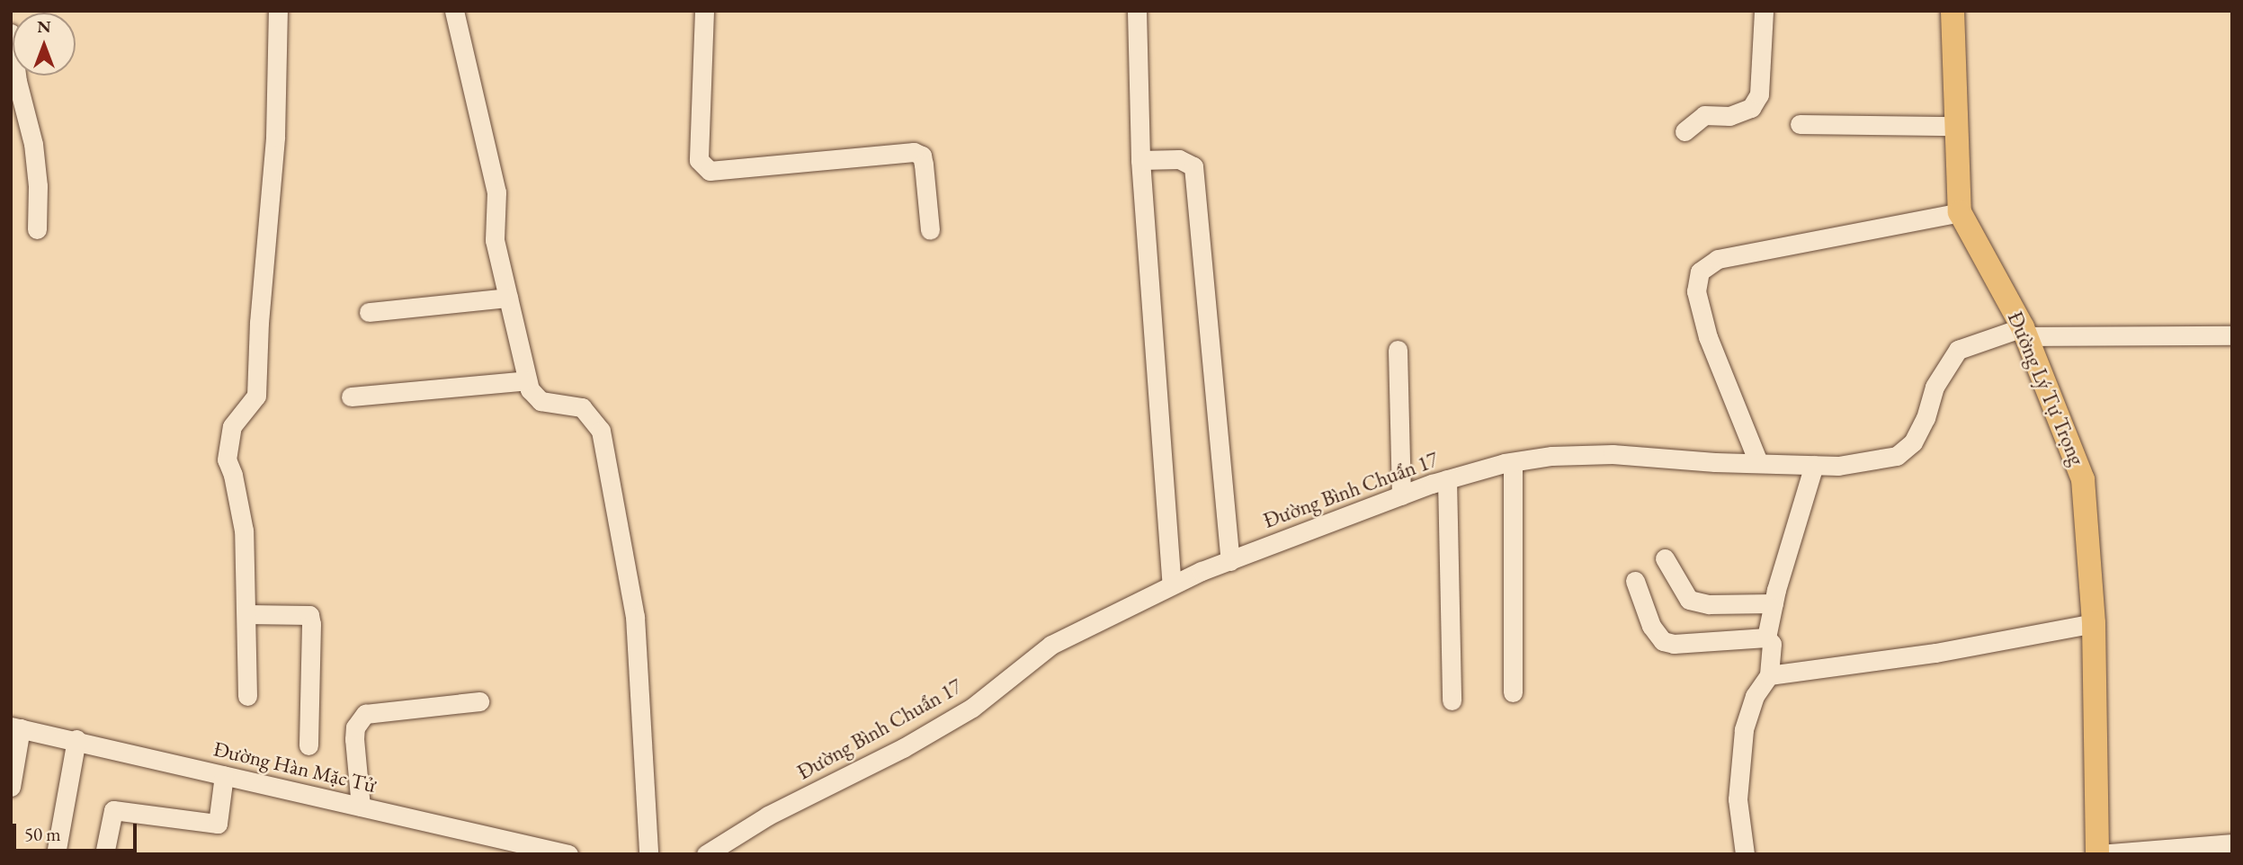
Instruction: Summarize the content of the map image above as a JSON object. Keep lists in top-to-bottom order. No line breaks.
{"streets":{"main road":["Đường Lý Tự Trọng"],"street":["Đường Bình Chuẩn 17","Đường Hàn Mặc Tử"]},"crossings":[["Đường Lý Tự Trọng","Đường Bình Chuẩn 17"]],"scale_bar":"50 m","north":"top"}
